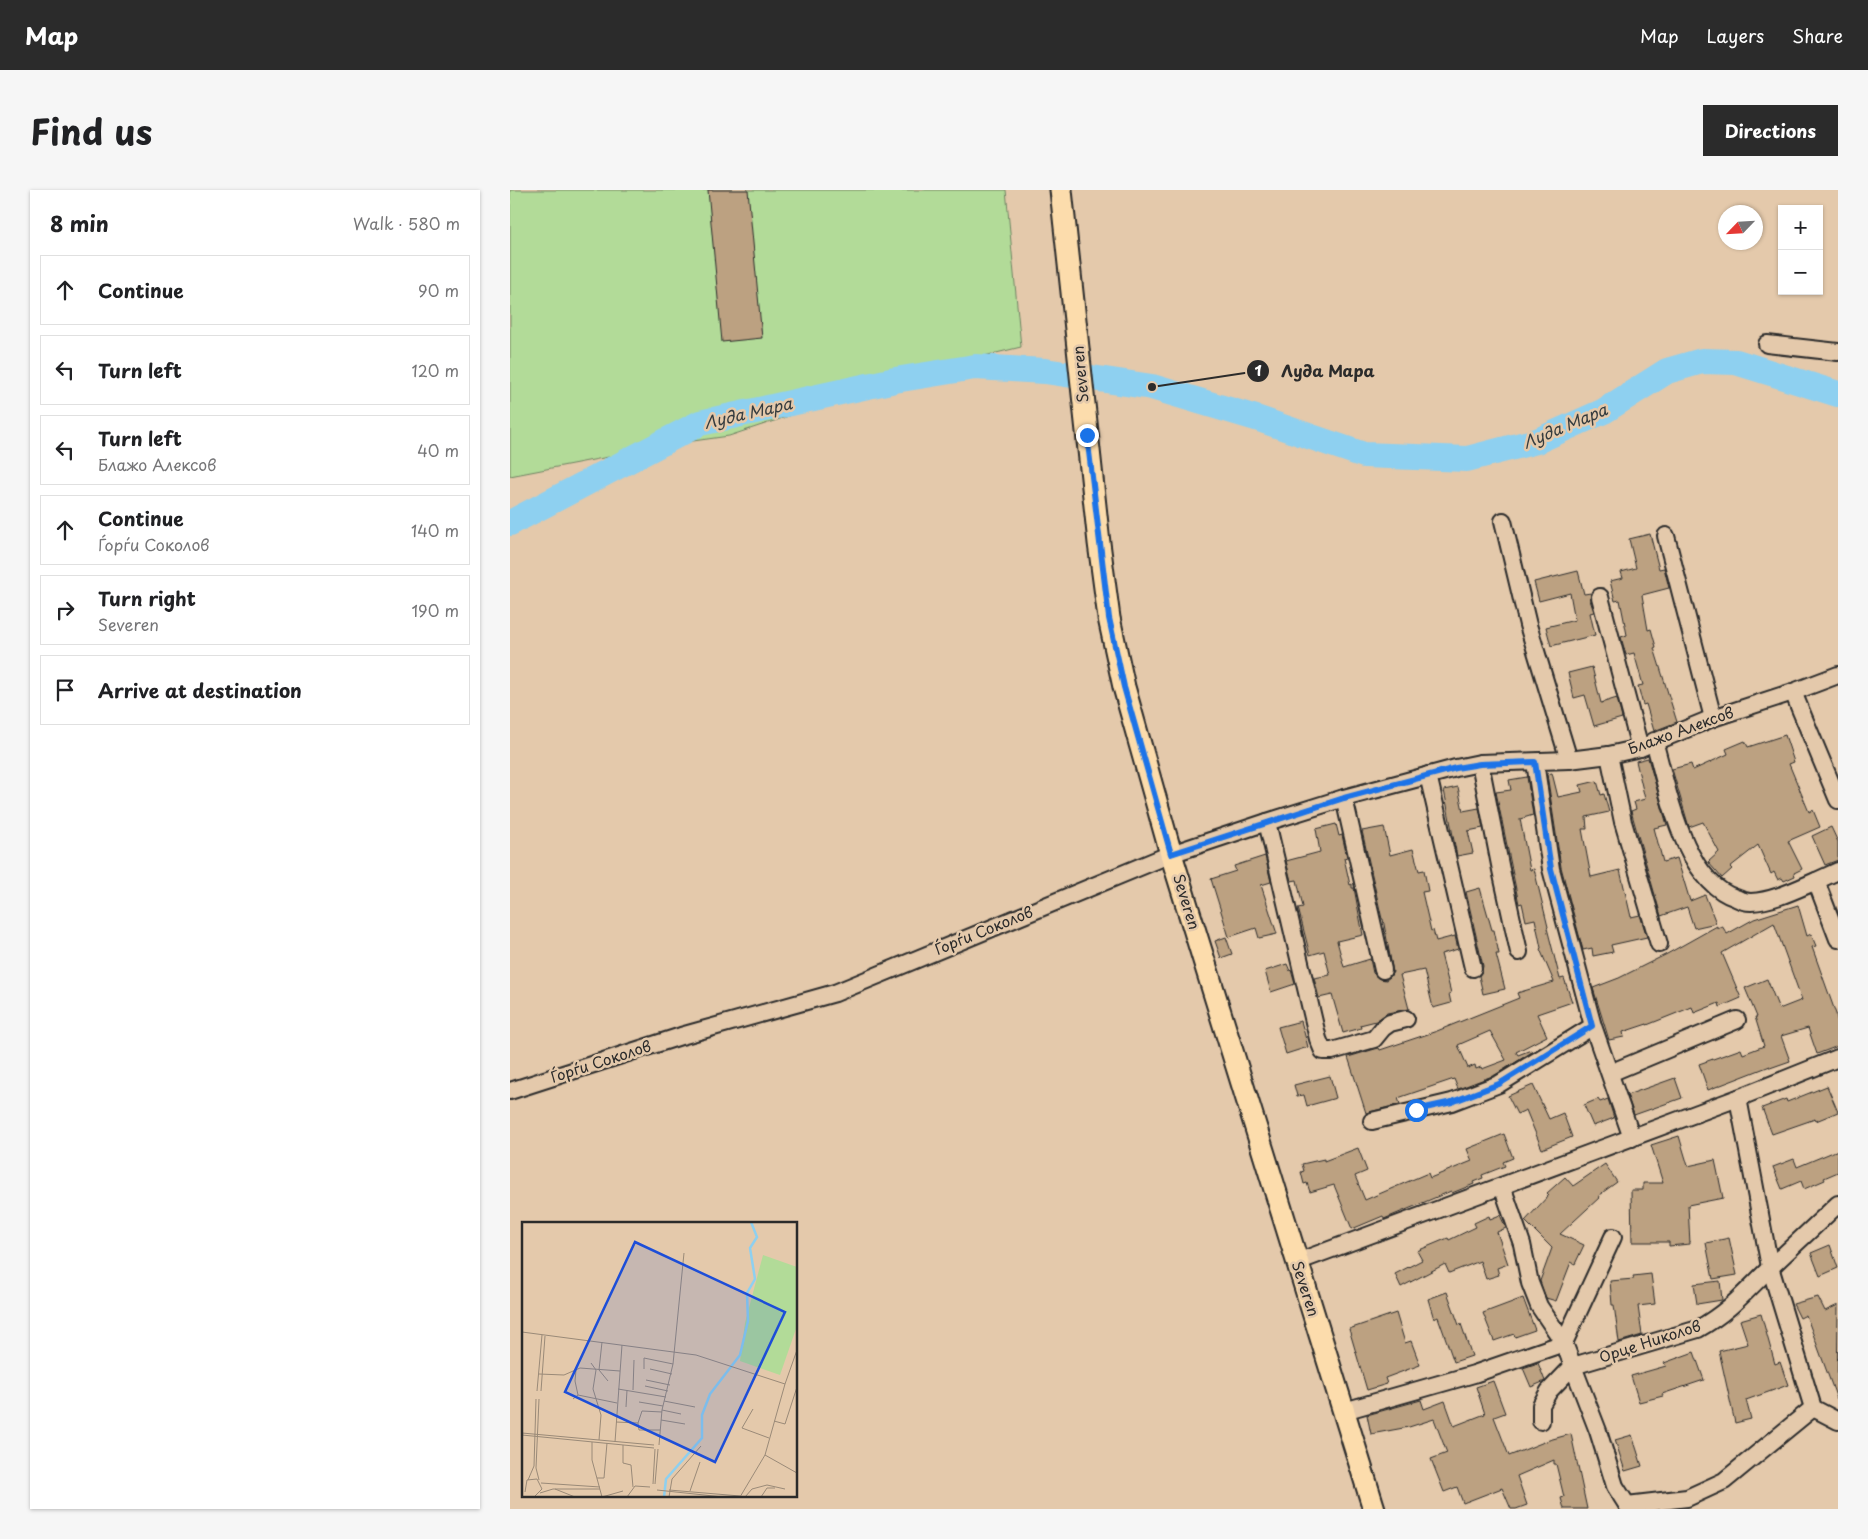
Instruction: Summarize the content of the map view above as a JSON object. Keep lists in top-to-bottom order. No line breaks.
{"streets":{"main road":["Severen"],"street":["Блажо Алексов","Ѓорѓи Соколов","Орце Николов"]},"crossings":[["Severen","Ѓорѓи Соколов"],["Блажо Алексов","Ѓорѓи Соколов"]],"water":["Луда Мара"],"places":["Луда Мара"],"north":"bottom left","page":{"header":"Map","nav":["Map","Layers","Share"],"title":"Find us","buttons":"Directions","heading":["8 min","Walk · 580 m"],"map_buttons":["+","−"],"list":[["Continue","90 m"],["Turn left","120 m"],["Turn left","Блажо Алексов","40 m"],["Continue","Ѓорѓи Соколов","140 m"],["Turn right","Severen","190 m"],"Arrive at destination"]}}
